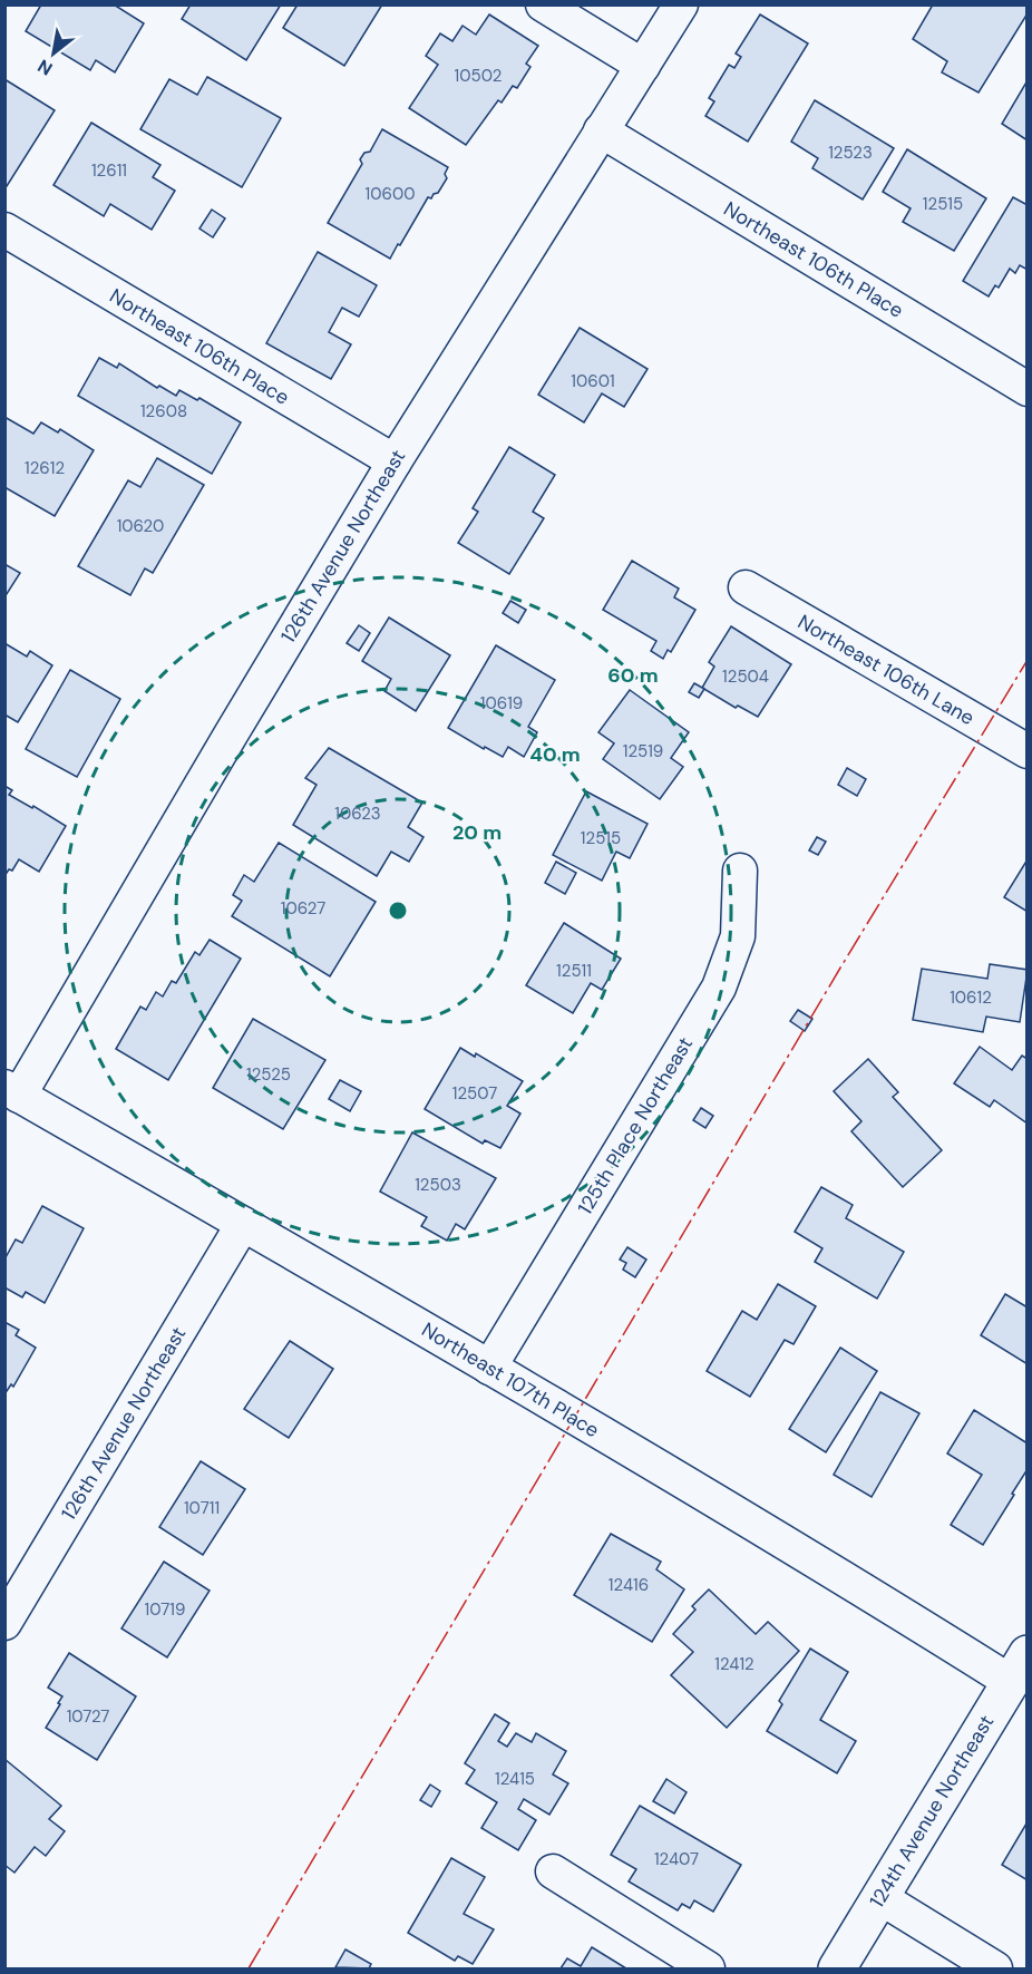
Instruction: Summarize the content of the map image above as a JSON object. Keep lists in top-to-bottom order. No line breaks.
{"streets":{"main road":["124th Avenue Northeast"],"street":["Northeast 106th Place","126th Avenue Northeast","Northeast 106th Lane","125th Place Northeast","Northeast 107th Place"]},"crossings":[["Northeast 106th Place","126th Avenue Northeast"],["126th Avenue Northeast","Northeast 107th Place"],["125th Place Northeast","Northeast 107th Place"],["Northeast 107th Place","124th Avenue Northeast"]],"house_numbers":["10502","12523","12611","10600","12515","10601","12608","12612","10620","12504","10619","12519","10623","12515","10627","12511","10612","12525","12507","12503","10711","12416","10719","12412","10727","12415","12407"],"north":"bottom left","rings":["60 m","40 m","20 m"]}
